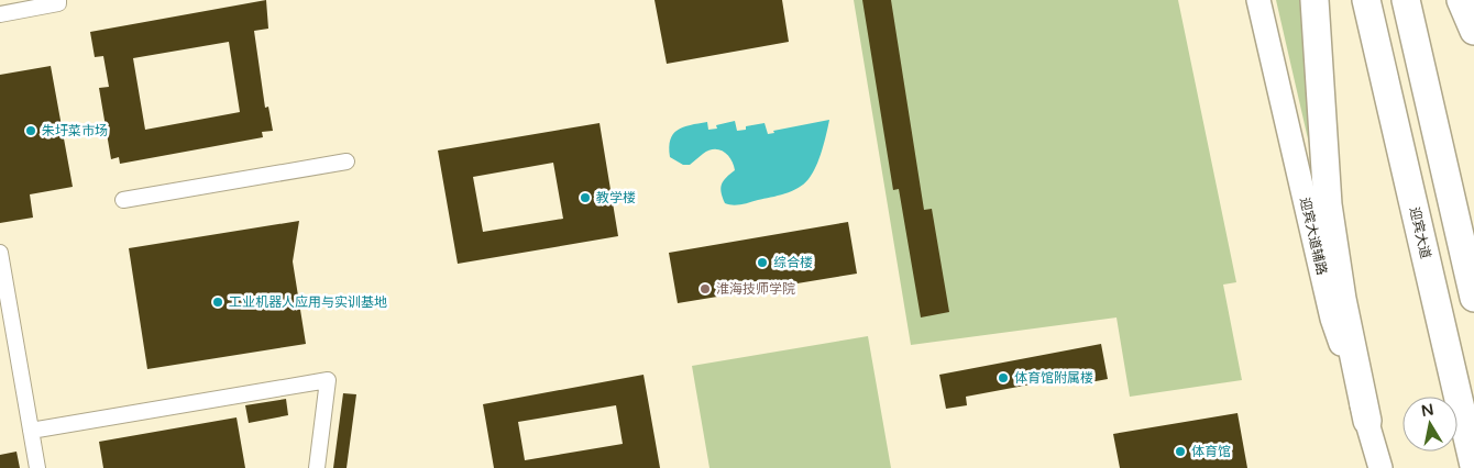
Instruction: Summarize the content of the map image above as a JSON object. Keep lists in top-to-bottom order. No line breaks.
{"streets":{"highway":["迎宾大道"],"main road":["迎宾大道辅路"]},"places":["朱圩菜市场","教学楼","综合楼","淮海技师学院","工业机器人应用与实训基地","体育馆附属楼","体育馆"],"north":"top"}
